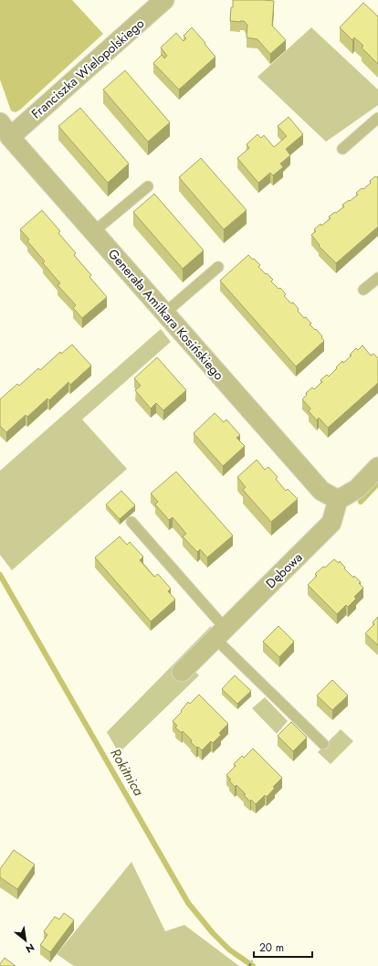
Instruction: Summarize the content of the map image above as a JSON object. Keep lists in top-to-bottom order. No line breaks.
{"streets":{"street":["Franciszka Wielopolskiego","Generała Amilkara Kosińskiego","Dębowa"]},"crossings":[["Franciszka Wielopolskiego","Generała Amilkara Kosińskiego"],["Generała Amilkara Kosińskiego","Dębowa"]],"water":["Rokitnica"],"scale_bar":"20 m","north":"bottom right"}
